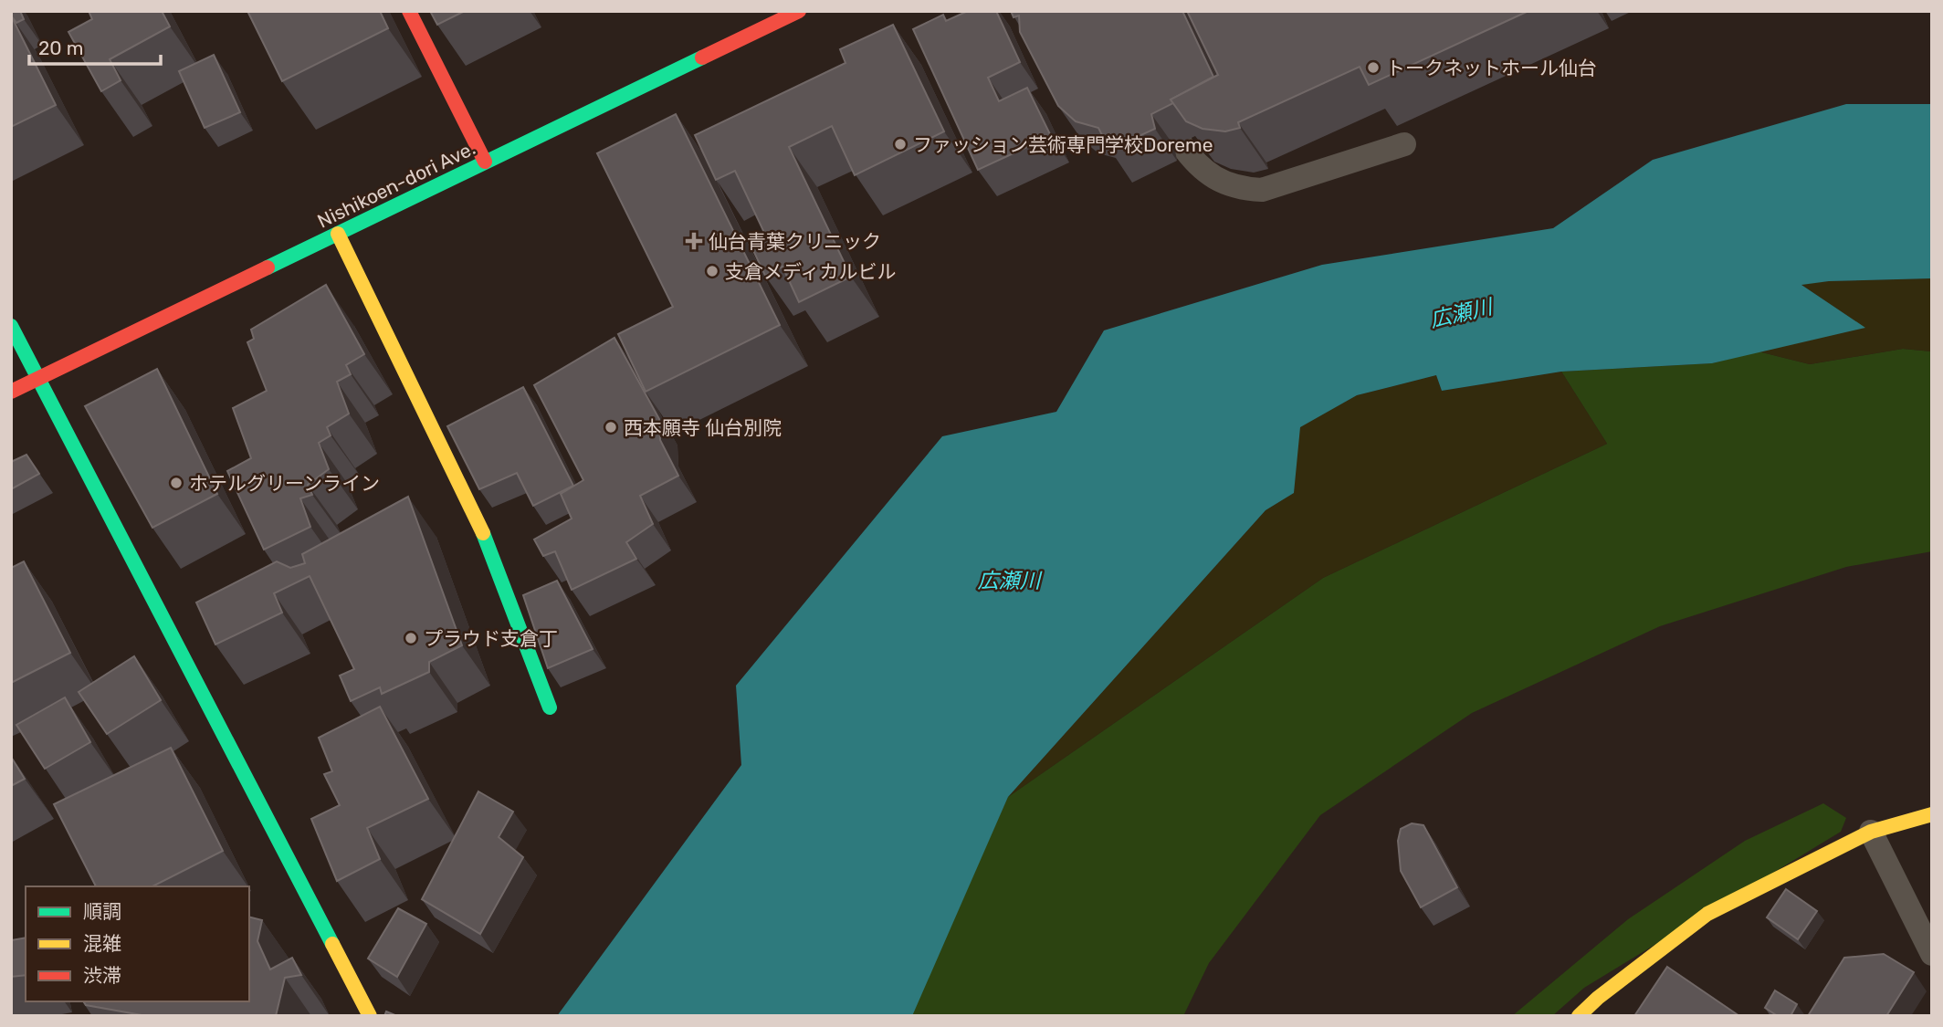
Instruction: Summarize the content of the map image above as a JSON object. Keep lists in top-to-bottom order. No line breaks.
{"streets":{"street":["Nishikoen-dori Ave."]},"water":["広瀬川"],"places":{"other":["トークネットホール仙台","ファッション芸術専門学校Doreme","支倉メディカルビル","西本願寺 仙台別院","ホテルグリーンライン","プラウド支倉丁"],"health":["仙台青葉クリニック"]},"legend":["順調","混雑","渋滞"],"scale_bar":"20 m"}
